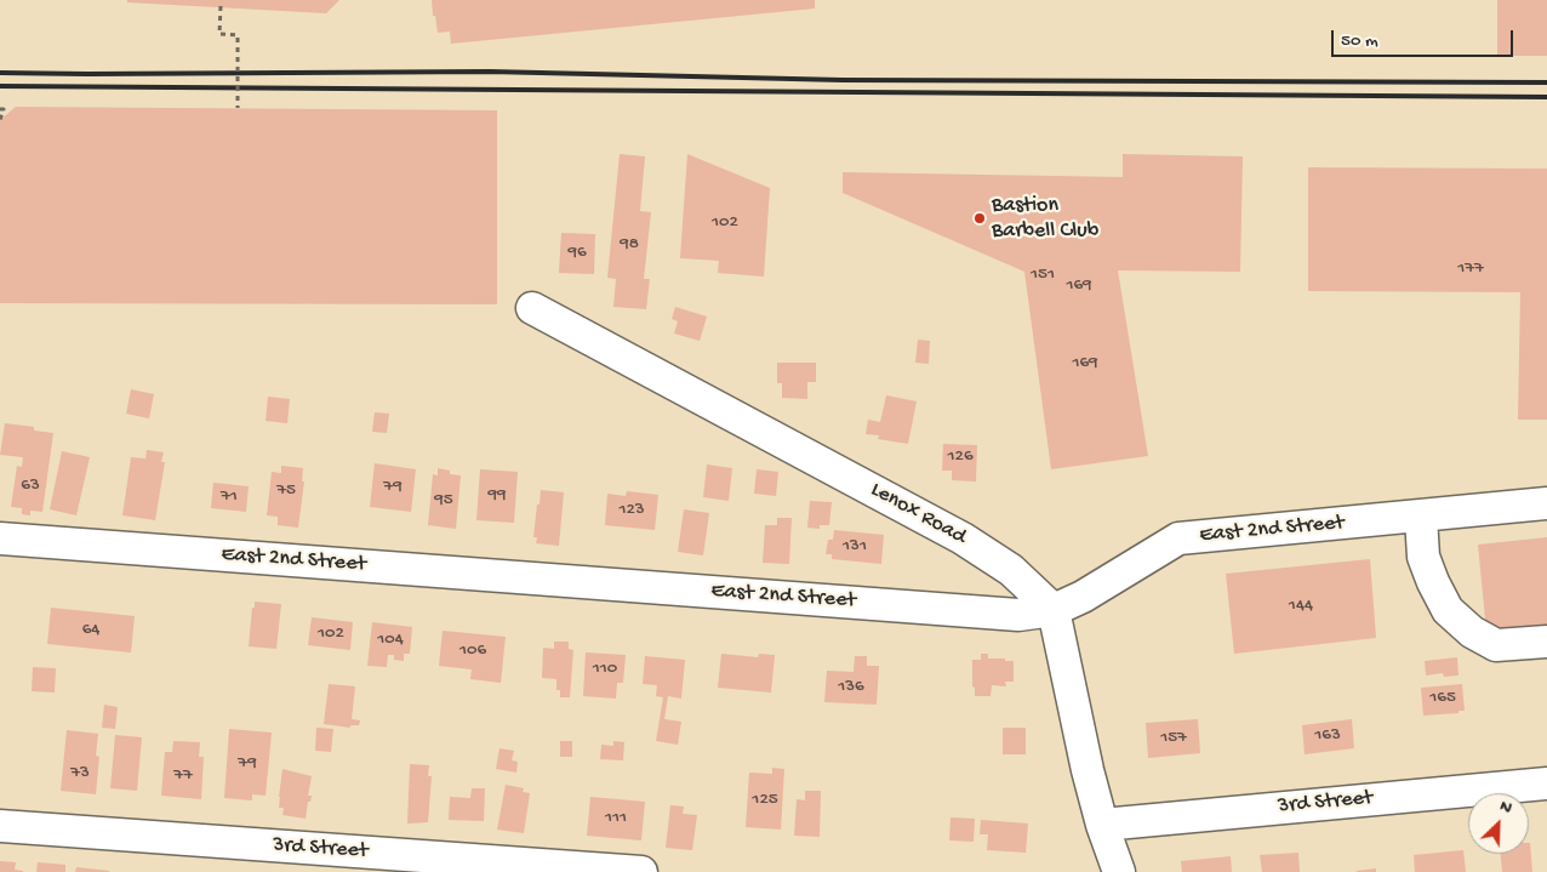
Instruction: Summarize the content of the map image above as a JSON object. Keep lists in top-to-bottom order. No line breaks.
{"streets":{"street":["Lenox Road","East 2nd Street","3rd Street"]},"crossings":[["Lenox Road","East 2nd Street"]],"places":["Bastion Barbell Club"],"house_numbers":["102","98","96","177","151","169","169","126","63","79","75","99","71","95","123","131","144","64","102","104","106","110","136","165","163","157","79","73","77","125","111"],"scale_bar":"50 m","north":"top right"}
